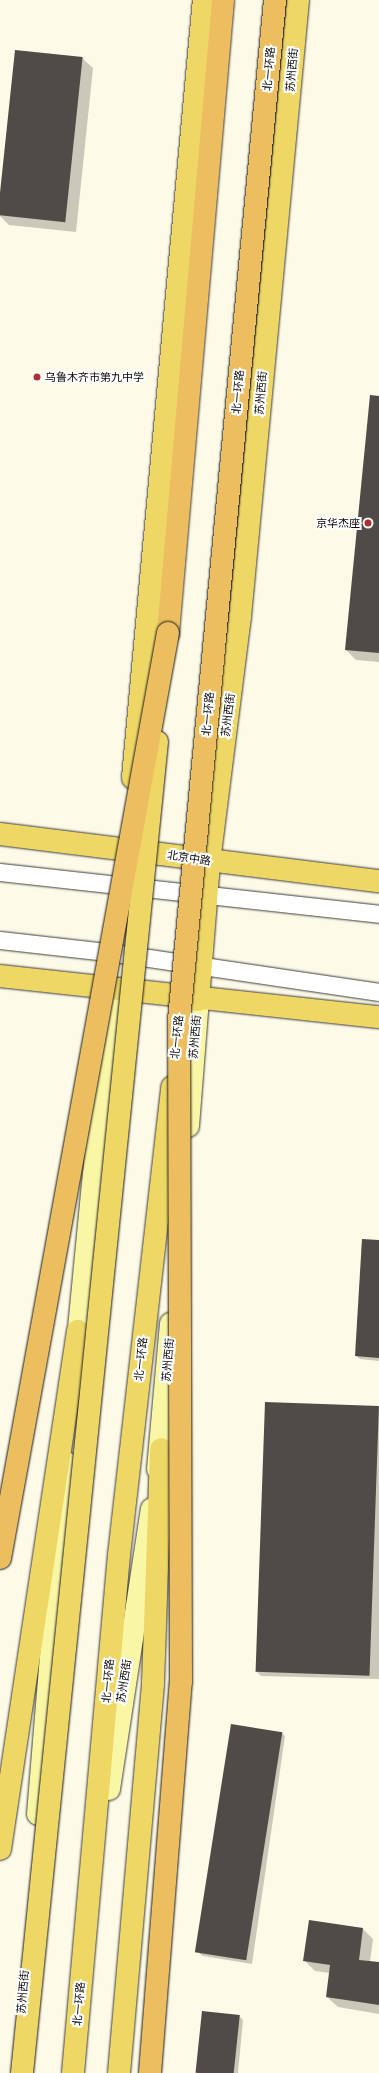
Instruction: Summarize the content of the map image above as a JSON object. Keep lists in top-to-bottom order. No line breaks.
{"streets":{"highway":["北一环路"],"main road":["苏州西街","北京中路"]},"crossings":[["苏州西街","北京中路"]],"places":["乌鲁木齐市第九中学","京华杰座"]}
